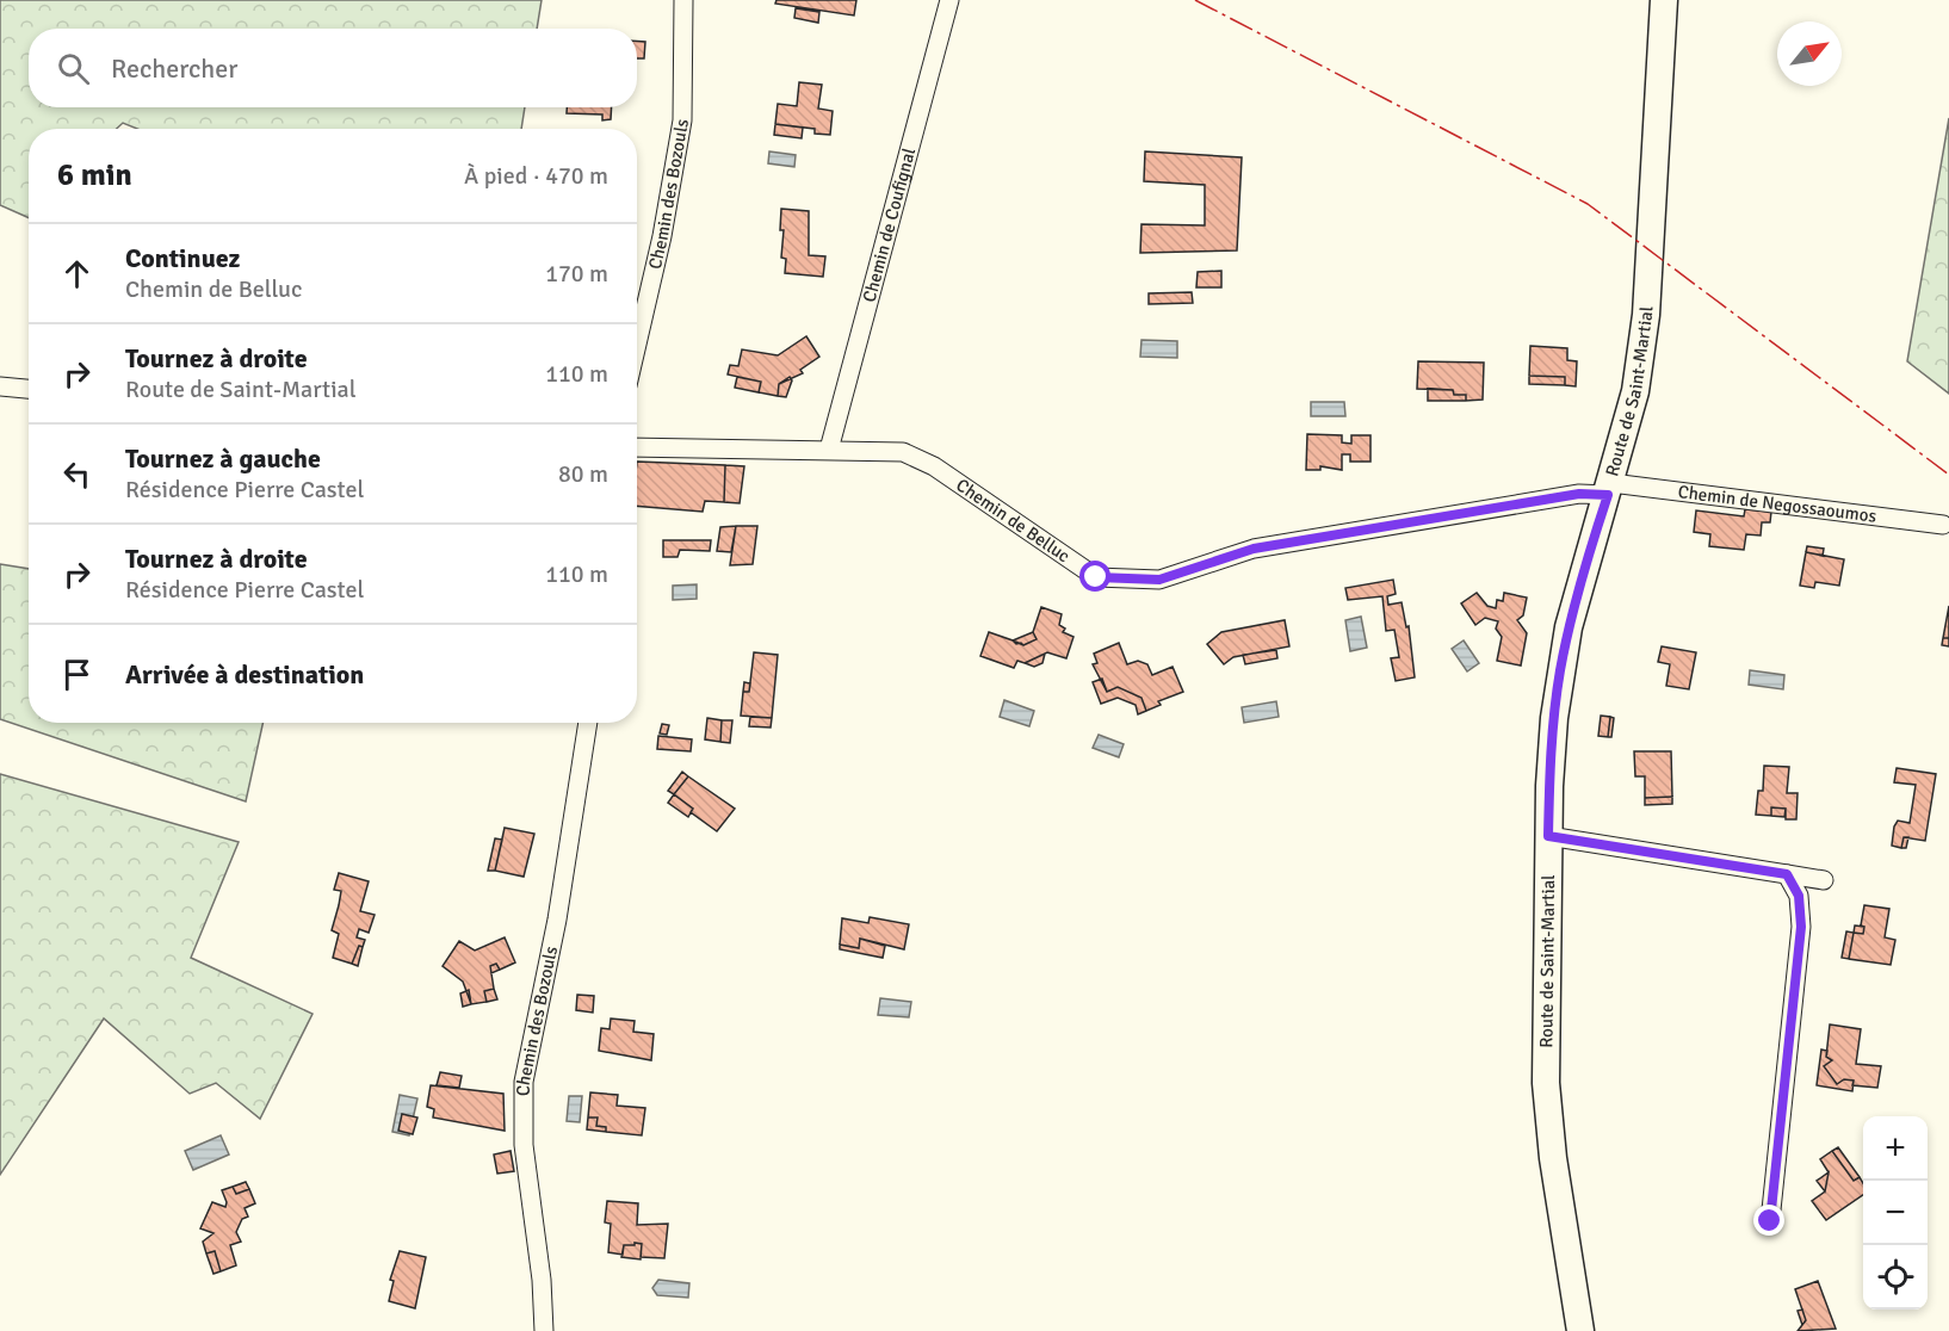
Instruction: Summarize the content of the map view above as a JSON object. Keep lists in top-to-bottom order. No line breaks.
{"streets":{"main road":["Route de Saint-Martial"],"street":["Chemin des Bozouls","Chemin de Coufignal","Chemin de Negossaoumos","Chemin de Belluc"]},"crossings":[["Chemin de Coufignal","Chemin de Belluc"],["Route de Saint-Martial","Chemin de Negossaoumos"],["Route de Saint-Martial","Chemin de Belluc"],["Chemin de Negossaoumos","Chemin de Belluc"]],"north":"top right","page":{"search":"Rechercher","heading":["6 min","À pied · 470 m"],"list":[["Continuez","Chemin de Belluc","170 m"],["Tournez à droite","Route de Saint-Martial","110 m"],["Tournez à gauche","Résidence Pierre Castel","80 m"],["Tournez à droite","Résidence Pierre Castel","110 m"],"Arrivée à destination"],"map_buttons":["+","−"]}}
